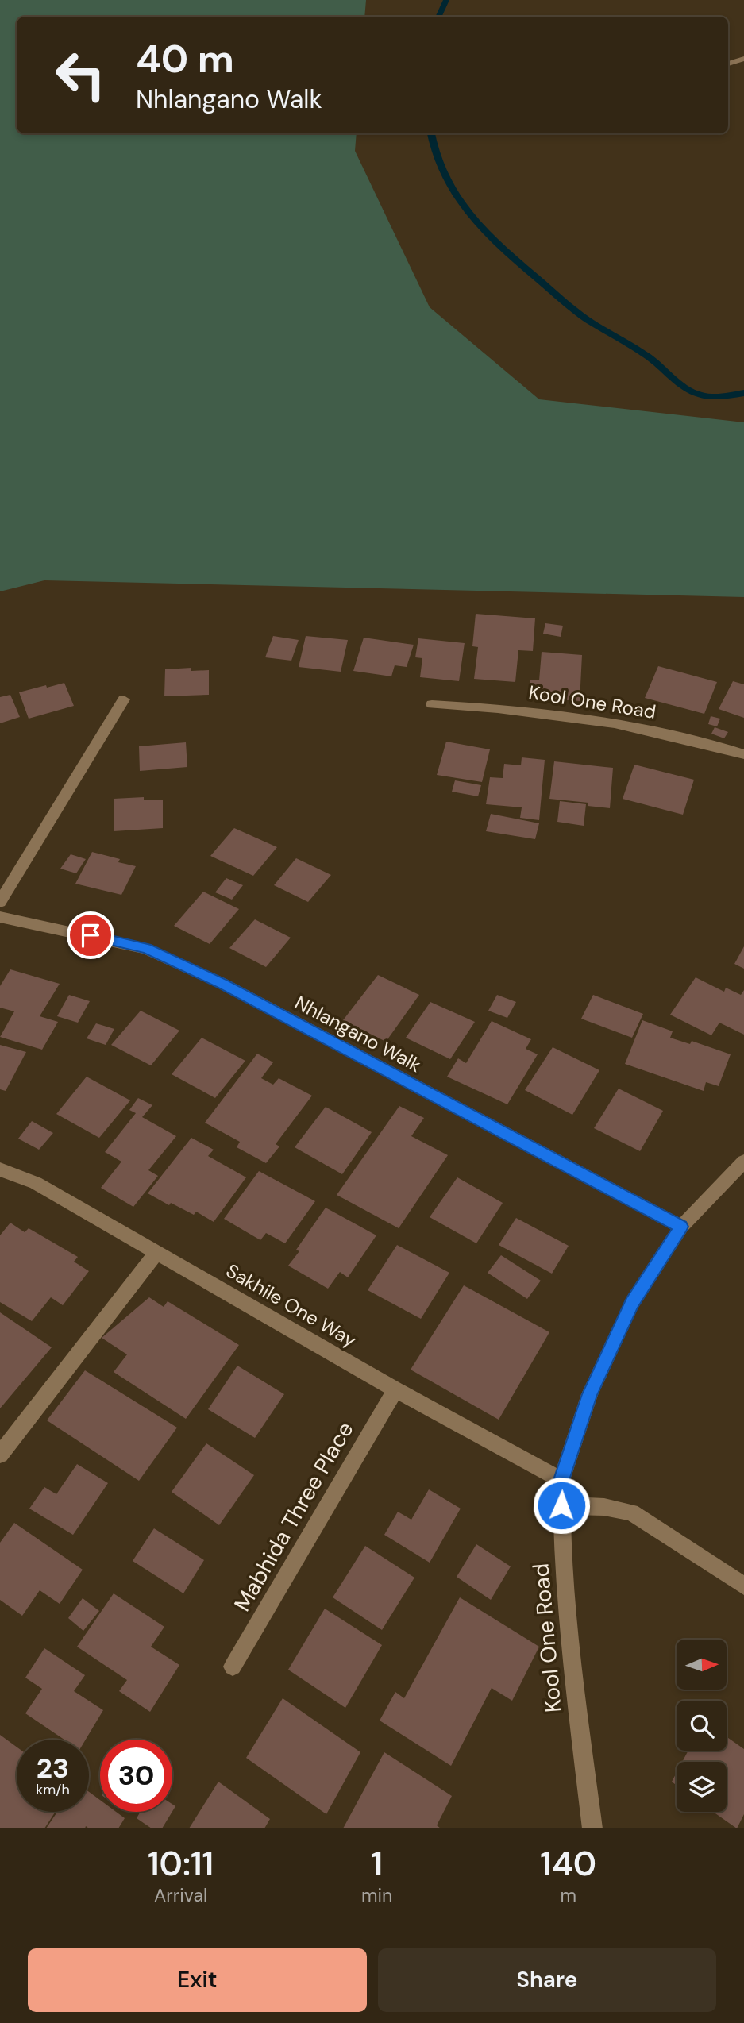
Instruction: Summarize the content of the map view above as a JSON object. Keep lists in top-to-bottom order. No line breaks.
{"streets":{"street":["Kool One Road","Nhlangano Walk","Sakhile One Way","Mabhida Three Place"]},"crossings":[["Kool One Road","Nhlangano Walk"],["Kool One Road","Sakhile One Way"],["Sakhile One Way","Mabhida Three Place"]],"north":"right","page":{"turn":["40 m","Nhlangano Walk"],"speed":"23 km/h","limit":"30","eta":["10:11","Arrival","1","min","140","m"],"buttons":["Exit","Share"]}}
